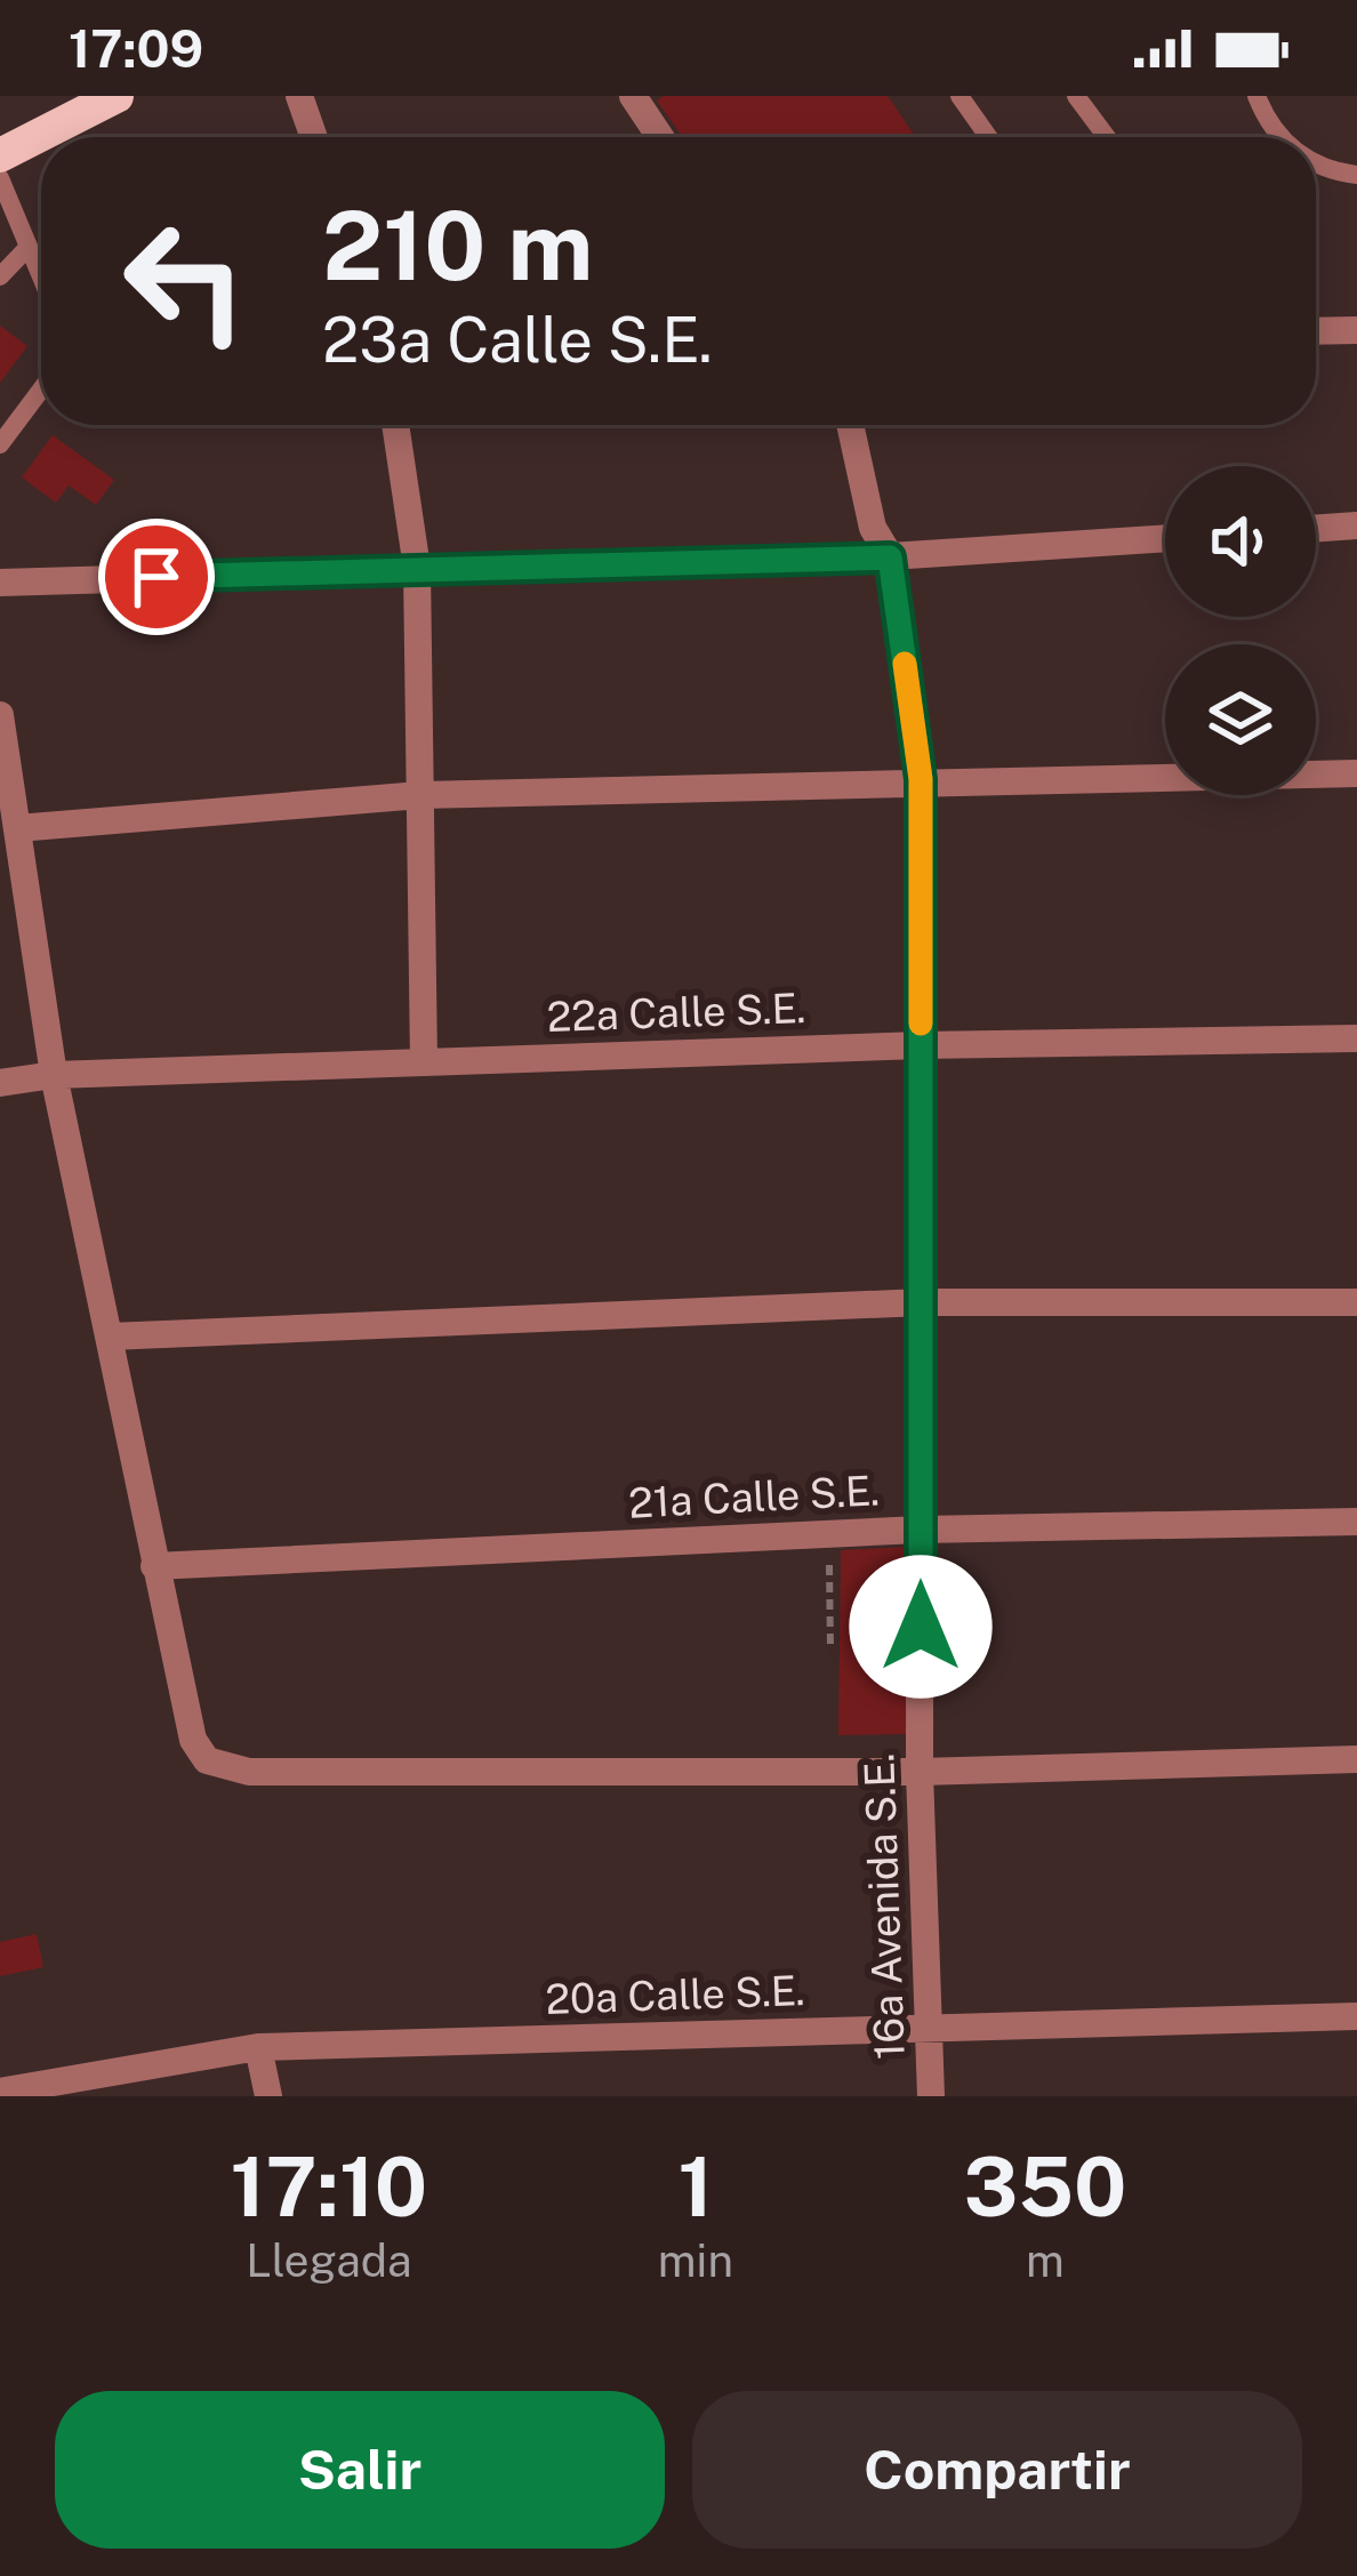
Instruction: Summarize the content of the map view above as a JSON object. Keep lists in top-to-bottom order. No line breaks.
{"streets":{"street":["22a Calle S.E.","21a Calle S.E.","16a Avenida S.E.","20a Calle S.E."]},"crossings":[["22a Calle S.E.","16a Avenida S.E."],["21a Calle S.E.","16a Avenida S.E."],["16a Avenida S.E.","20a Calle S.E."]],"page":{"status":"17:09","turn":["210 m","23a Calle S.E."],"eta":["17:10","Llegada","1","min","350","m"],"buttons":["Salir","Compartir"]}}
